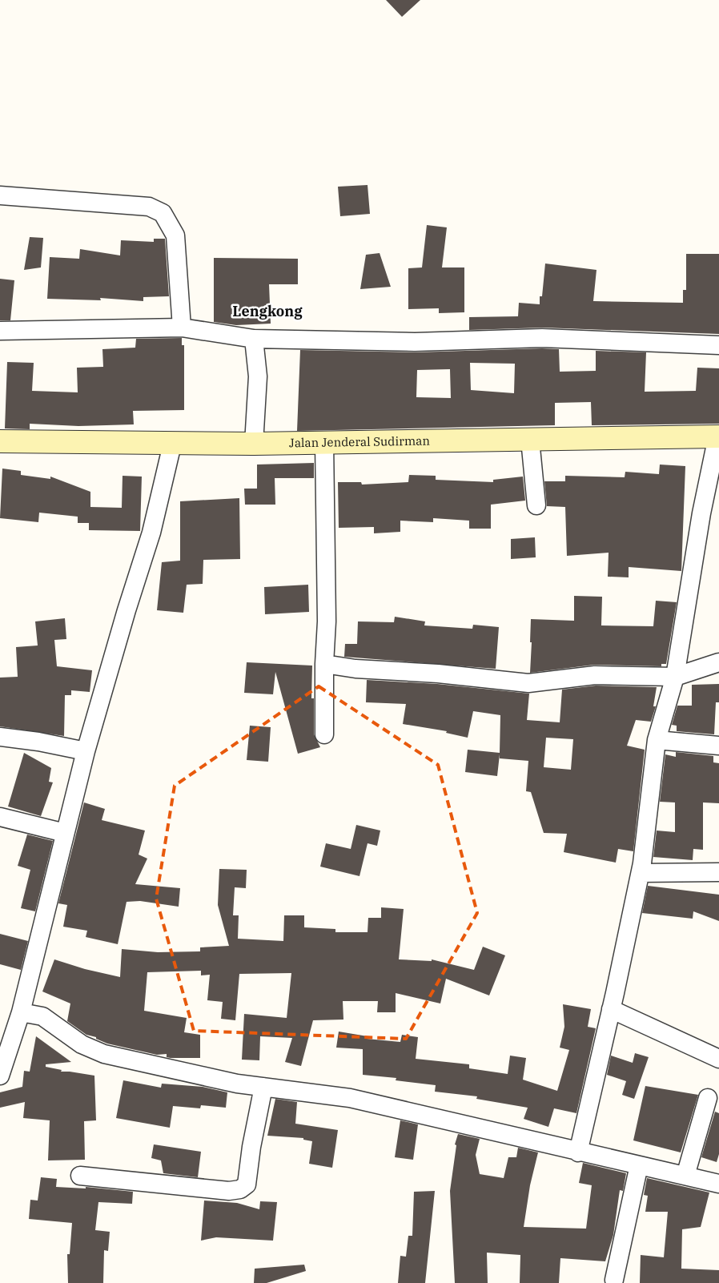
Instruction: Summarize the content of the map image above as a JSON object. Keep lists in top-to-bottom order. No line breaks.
{"streets":{"main road":["Jalan Jenderal Sudirman"]},"districts":["Lengkong"]}
